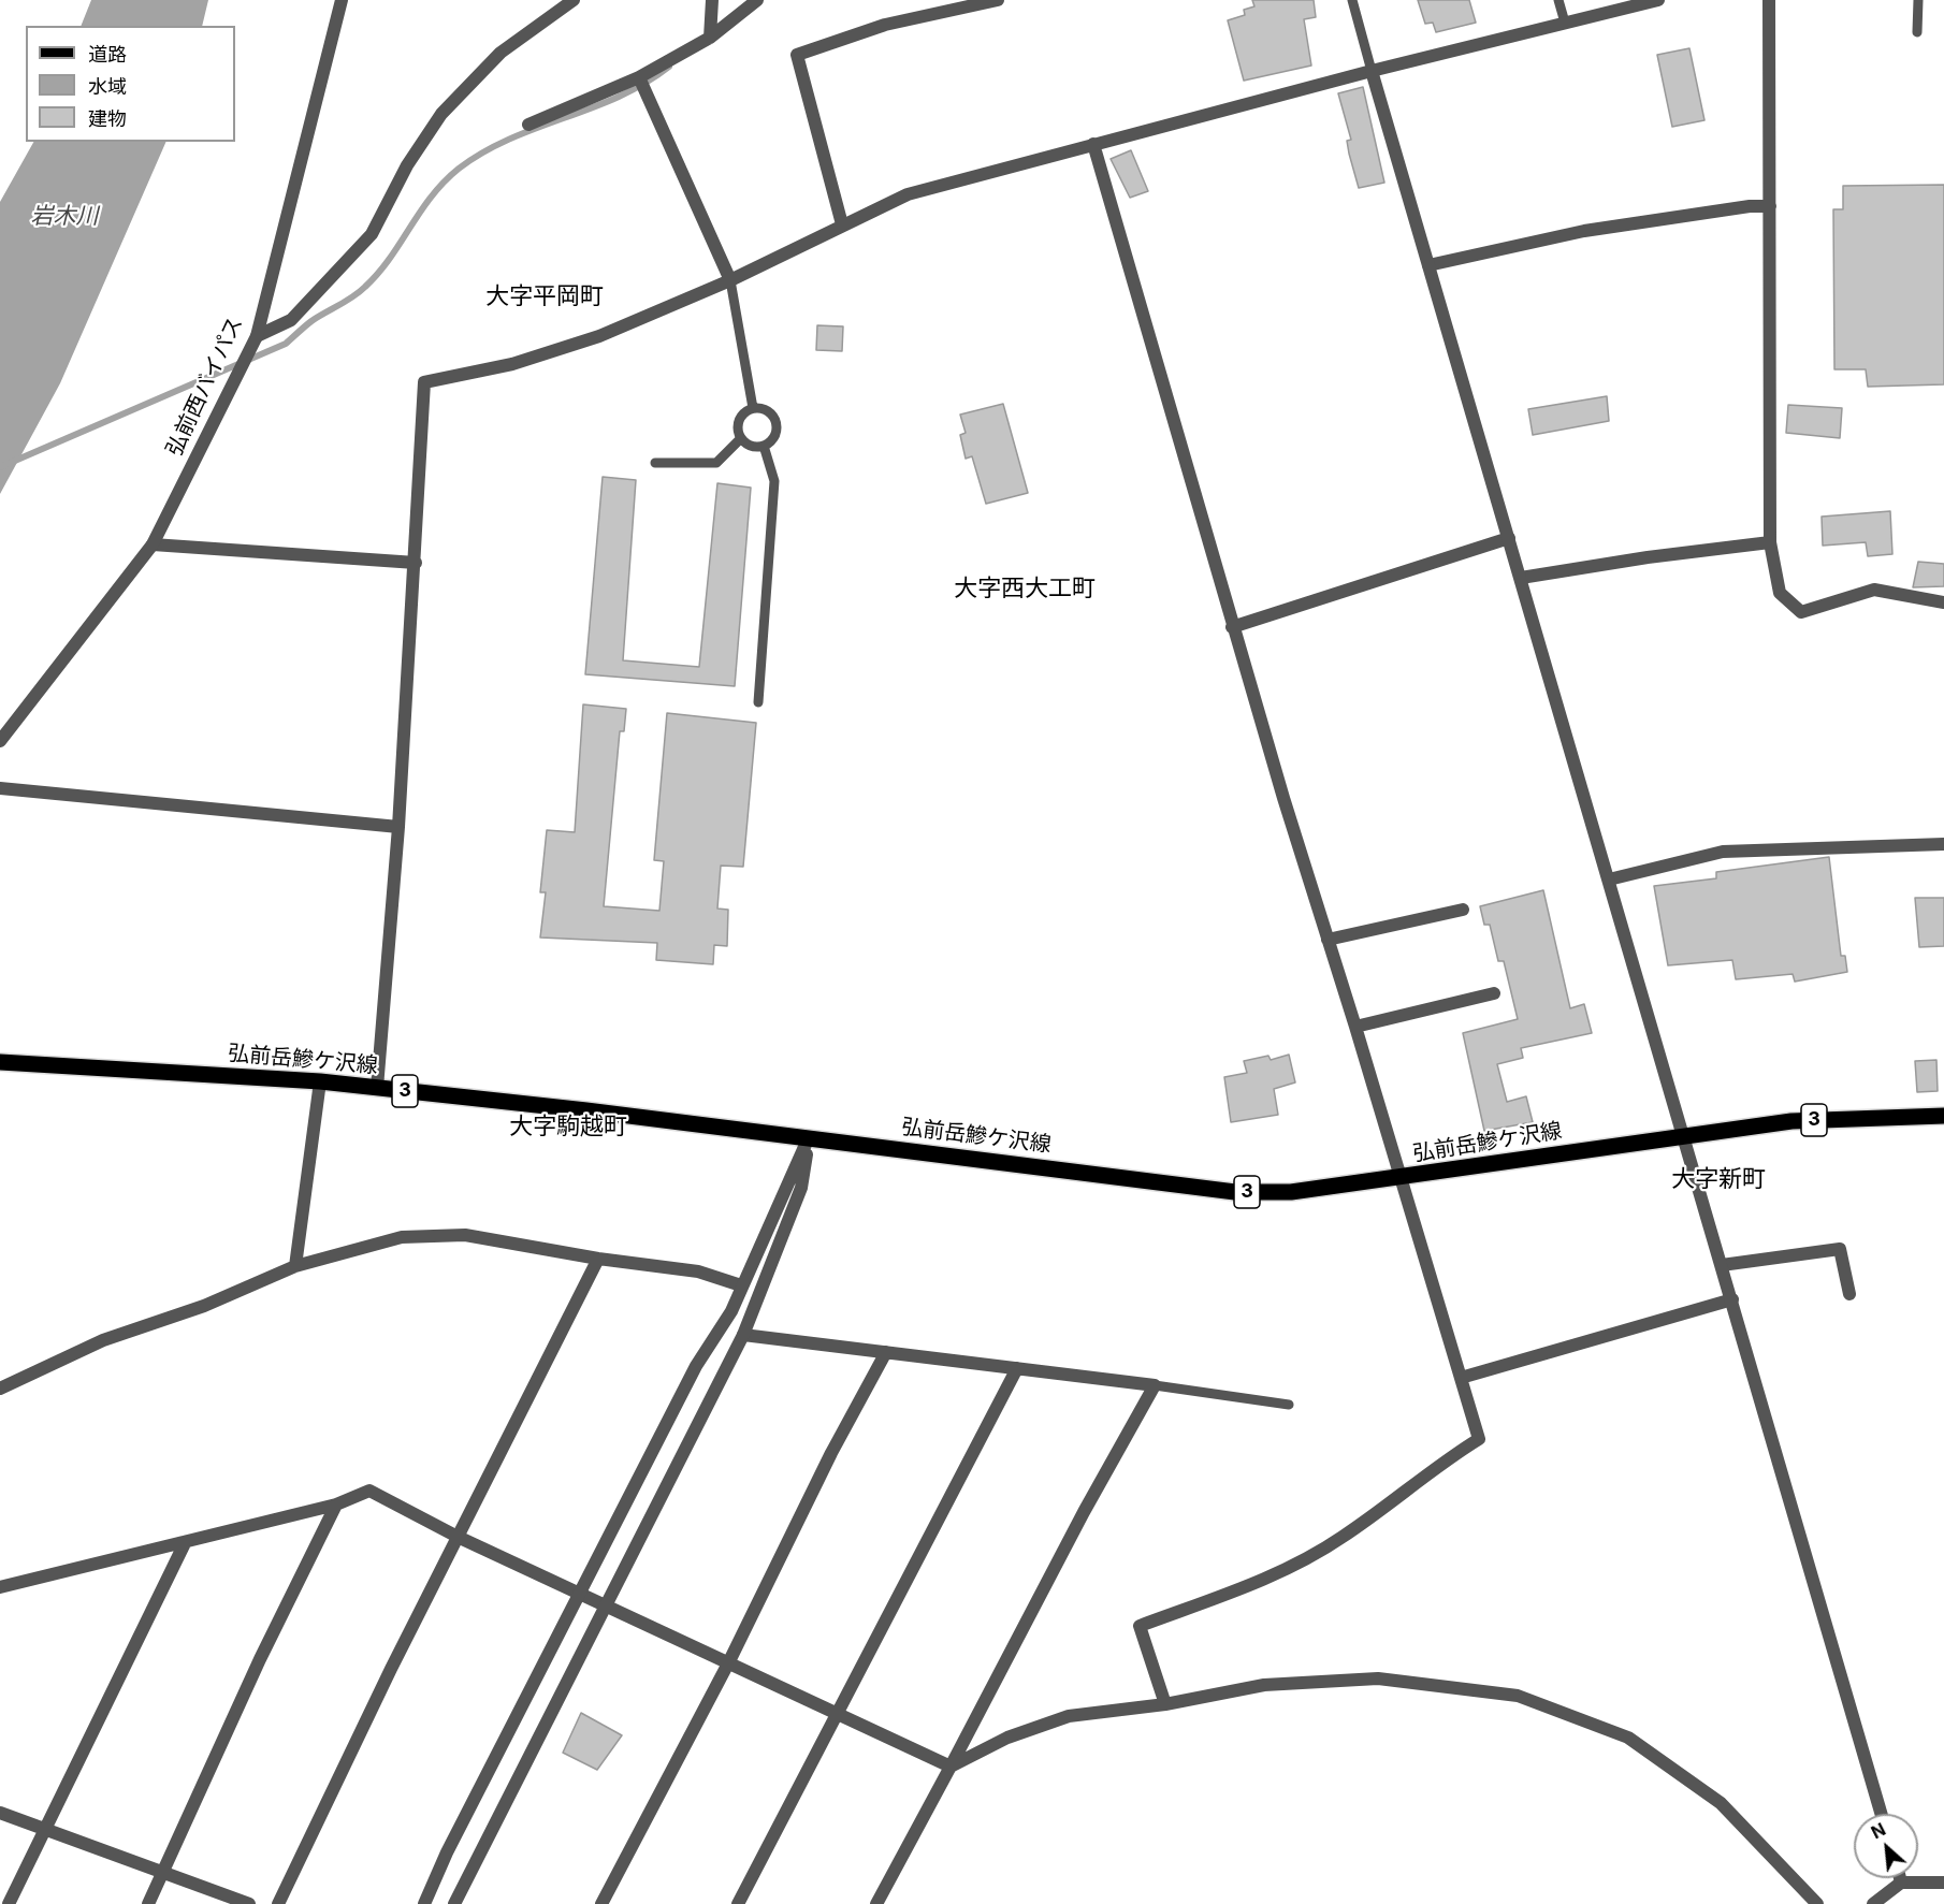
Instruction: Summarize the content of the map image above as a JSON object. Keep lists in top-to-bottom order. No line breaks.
{"streets":{"main road":["弘前岳鰺ケ沢線","3"],"street":["弘前西バイパス"]},"districts":["大字平岡町","大字西大工町","大字駒越町","大字新町"],"water":["岩木川"],"legend":["道路","水域","建物"],"north":"top left"}
